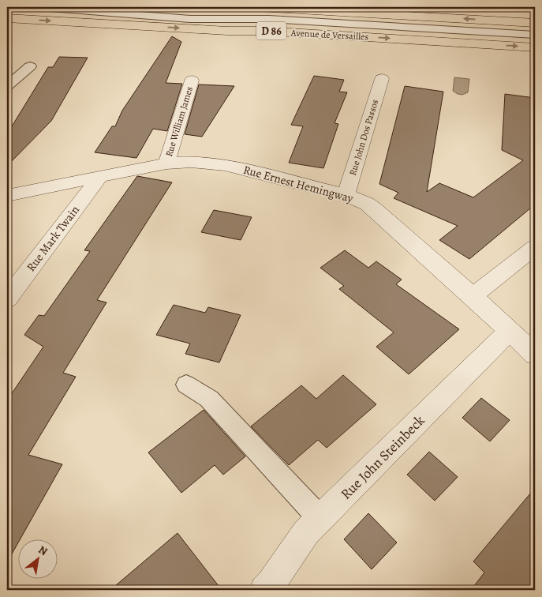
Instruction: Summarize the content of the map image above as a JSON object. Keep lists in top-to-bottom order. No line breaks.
{"streets":{"main road":["D 86","Avenue de Versailles"],"street":["Rue William James","Rue John Dos Passos","Rue Ernest Hemingway","Rue Mark Twain","Rue John Steinbeck"]},"crossings":[["Rue William James","Rue Ernest Hemingway"],["Rue John Dos Passos","Rue Ernest Hemingway"],["Rue Ernest Hemingway","Rue Mark Twain"],["Rue Ernest Hemingway","Rue John Steinbeck"]],"north":"top right"}
